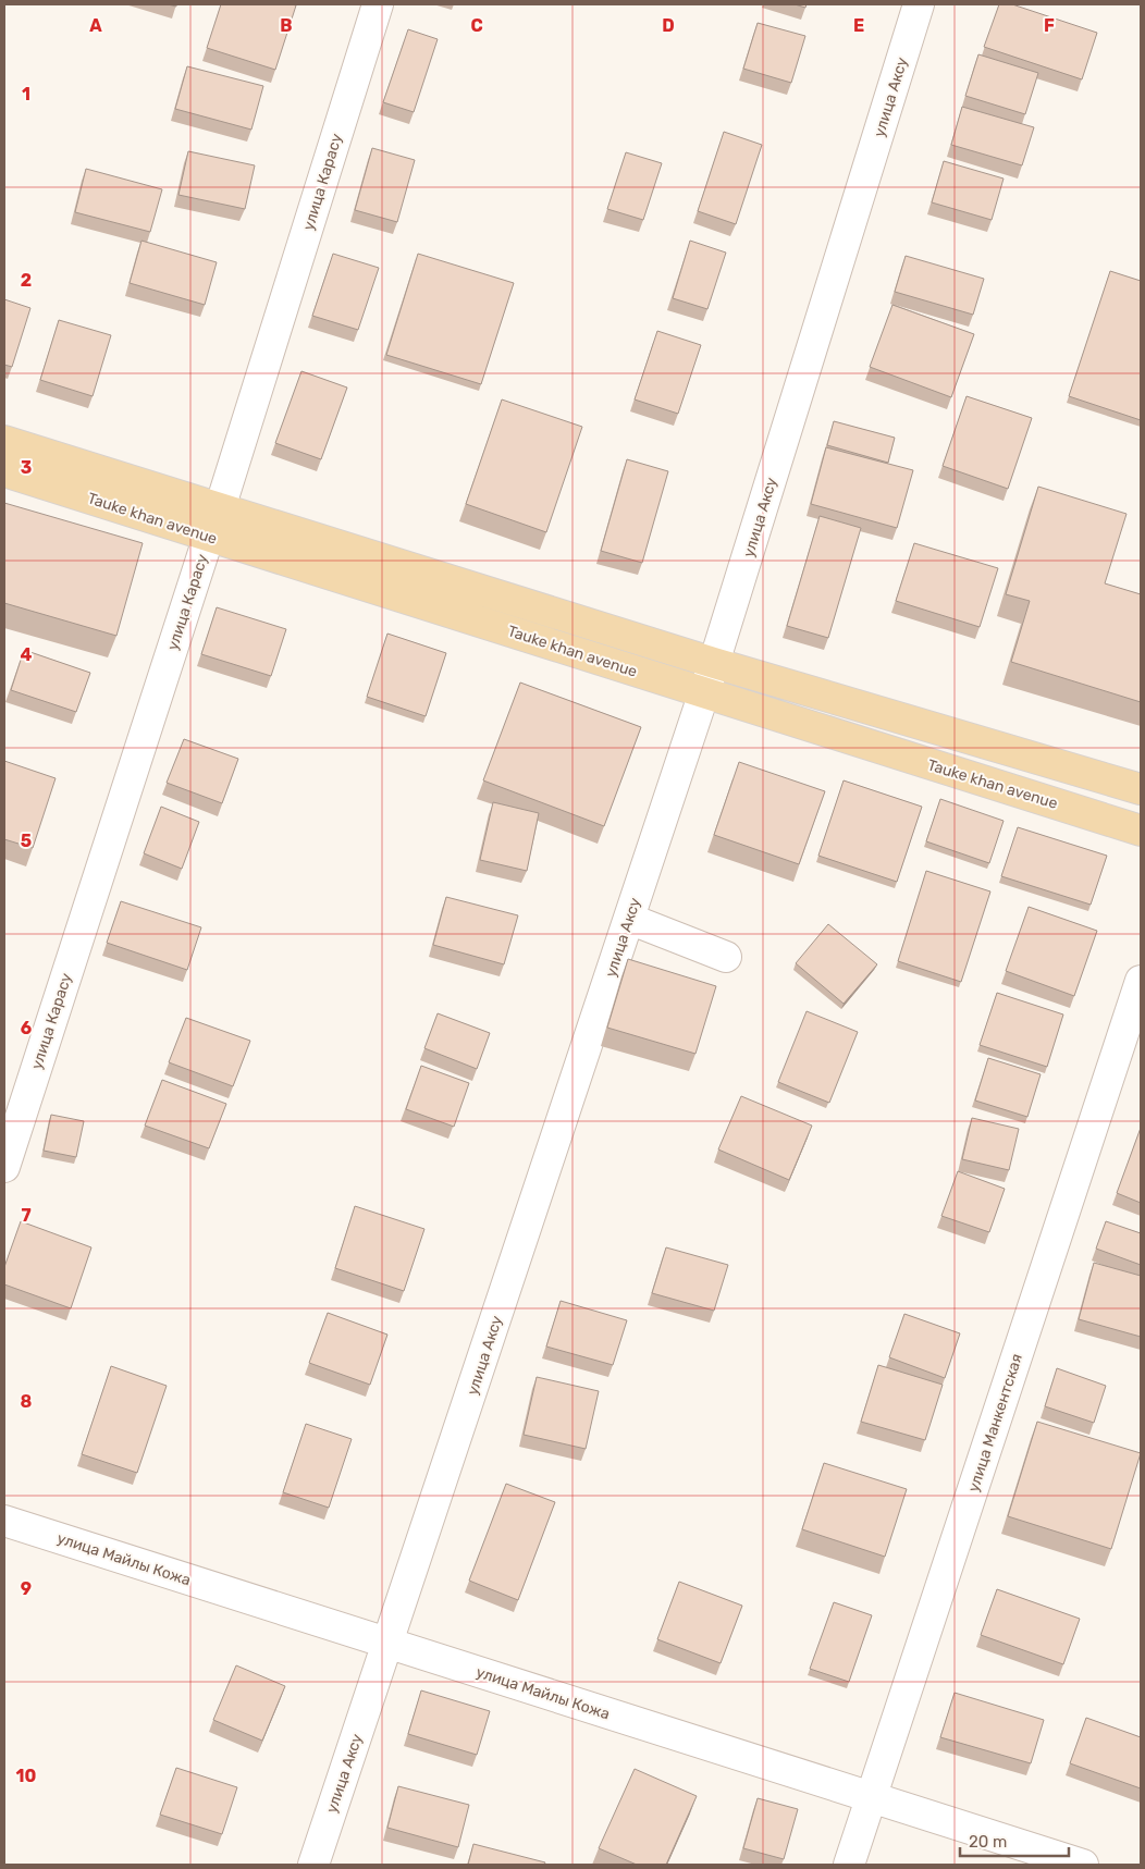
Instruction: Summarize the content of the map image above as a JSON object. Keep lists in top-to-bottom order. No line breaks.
{"streets":{"main road":["Tauke khan avenue"],"street":["улица Аксу","улица Карасу","улица Манкентская","улица Майлы Кожа"]},"crossings":[["улица Аксу","Tauke khan avenue"],["улица Аксу","улица Майлы Кожа"],["улица Карасу","Tauke khan avenue"],["улица Манкентская","улица Майлы Кожа"]],"scale_bar":"20 m","grid":{"columns":["A","B","C","D","E","F"],"rows":["1","2","3","4","5","6","7","8","9","10"]}}
